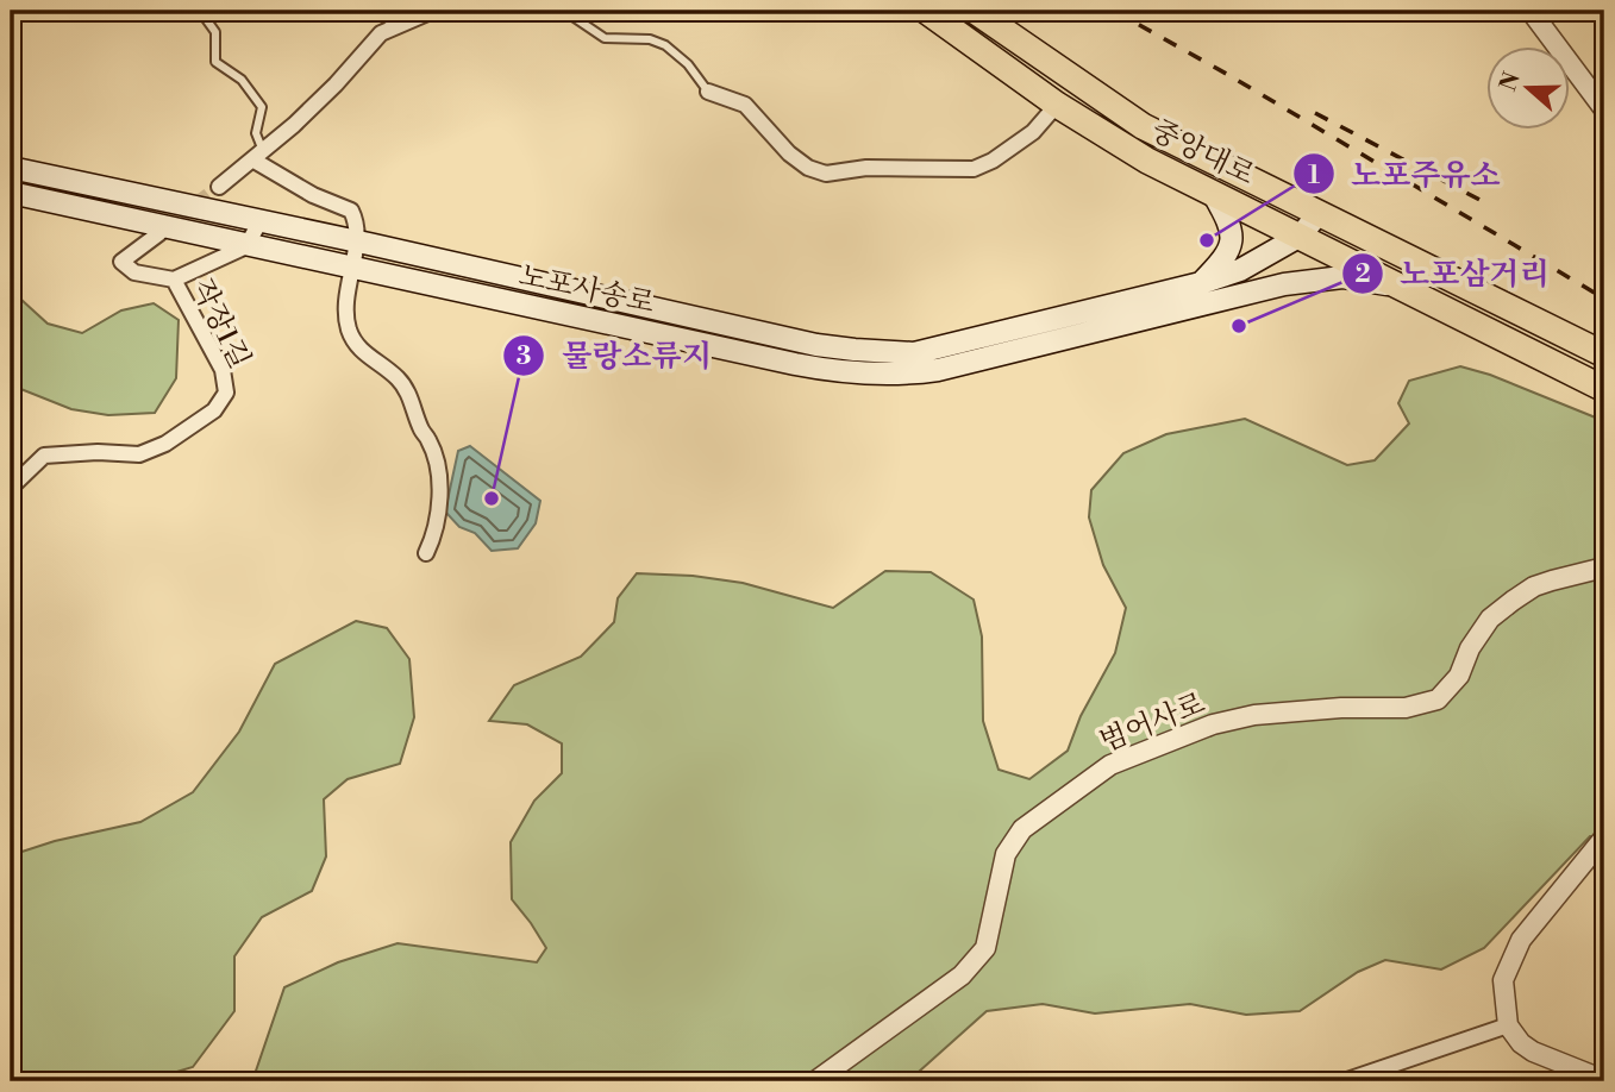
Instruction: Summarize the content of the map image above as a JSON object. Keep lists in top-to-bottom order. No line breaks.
{"streets":{"main road":["중앙대로","노포사송로"],"street":["작장1길","범어사로"]},"crossings":[["중앙대로","노포사송로"]],"places":["노포주유소","노포삼거리","물랑소류지"],"north":"left"}
